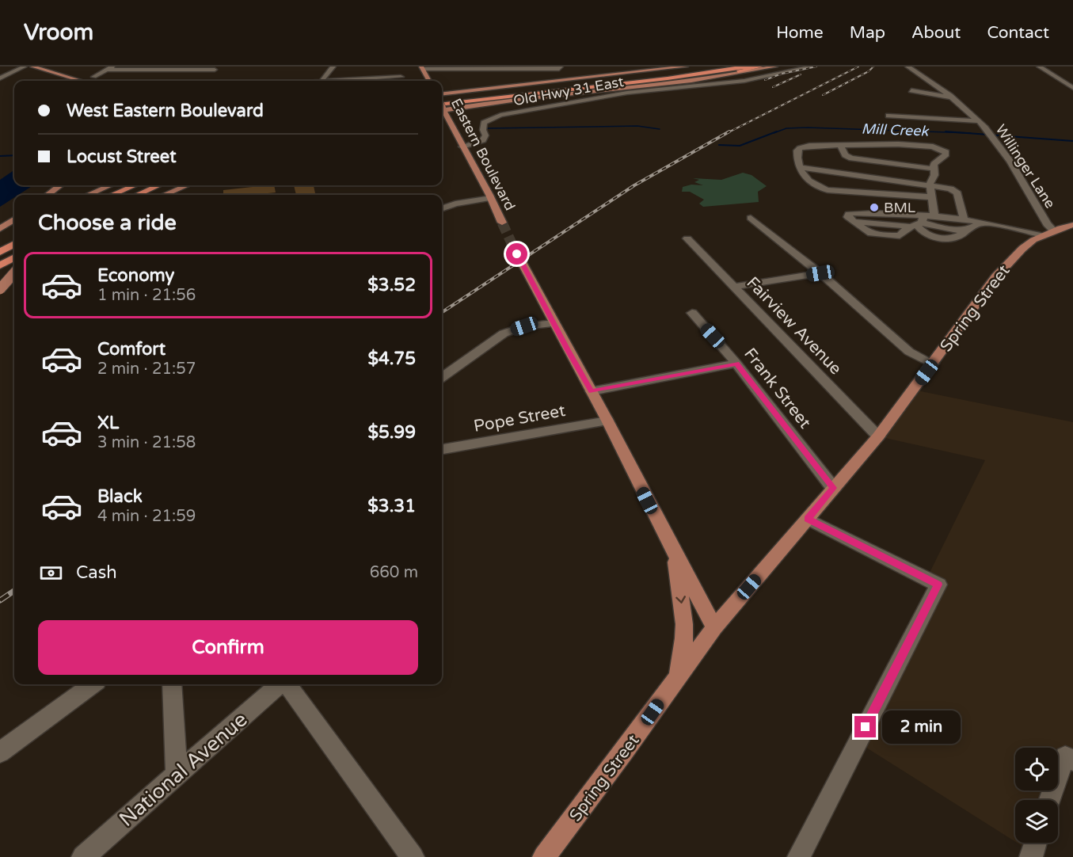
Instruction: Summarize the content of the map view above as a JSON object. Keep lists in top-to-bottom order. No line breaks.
{"streets":{"main road":["Eastern Boulevard","Spring Street"],"street":["Old Hwy 31 East","Willinger Lane","Fairview Avenue","Frank Street","Pope Street","National Avenue"]},"crossings":[["Old Hwy 31 East","Eastern Boulevard"],["Willinger Lane","Spring Street"],["Spring Street","Fairview Avenue"],["Spring Street","Frank Street"]],"water":["Mill Creek"],"places":["BML"],"page":{"header":"Vroom","nav":["Home","Map","About","Contact"],"banner":["West Eastern Boulevard","Locust Street"],"heading":"Choose a ride","list":[{"name":"Economy","note":"1 min · 21:56","value":"$3.52"},{"name":"Comfort","note":"2 min · 21:57","value":"$4.75"},{"name":"XL","note":"3 min · 21:58","value":"$5.99"},{"name":"Black","note":"4 min · 21:59","value":"$3.31"}],"pay":["Cash","660 m"],"buttons":"Confirm","bubble":"2 min"}}
